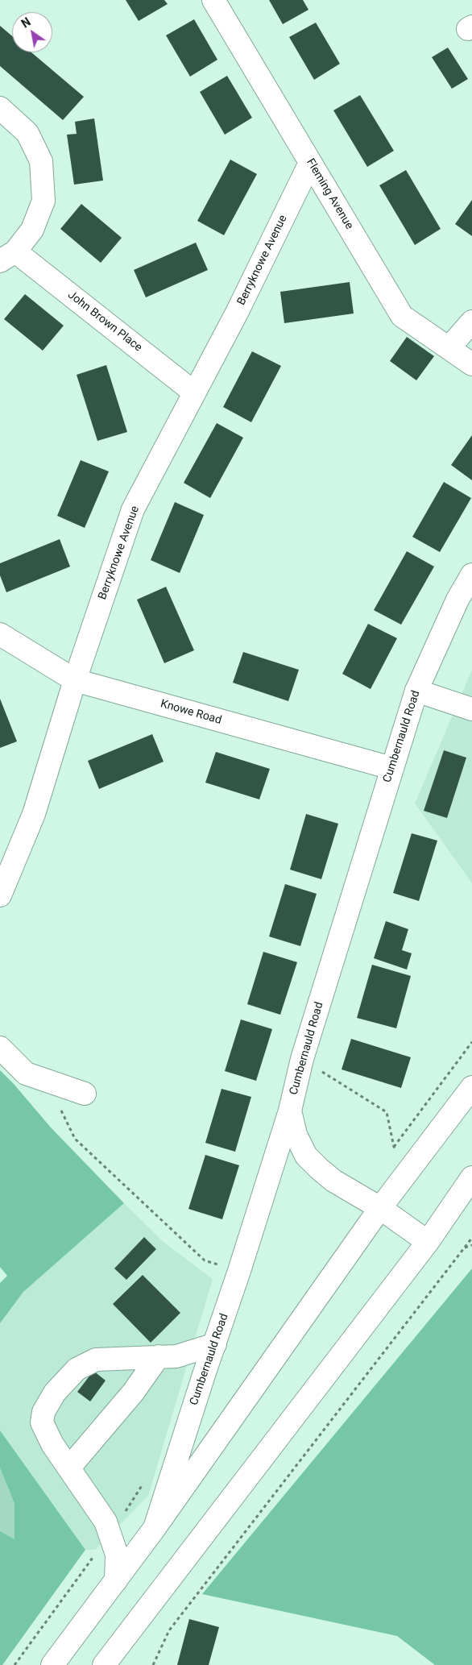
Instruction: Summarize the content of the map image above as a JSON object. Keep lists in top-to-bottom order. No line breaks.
{"streets":{"main road":["Fleming Avenue","Berryknowe Avenue","John Brown Place","Knowe Road","Cumbernauld Road"]},"crossings":[["Fleming Avenue","Berryknowe Avenue"],["Berryknowe Avenue","John Brown Place"],["Berryknowe Avenue","Knowe Road"],["Knowe Road","Cumbernauld Road"]],"north":"top left"}
